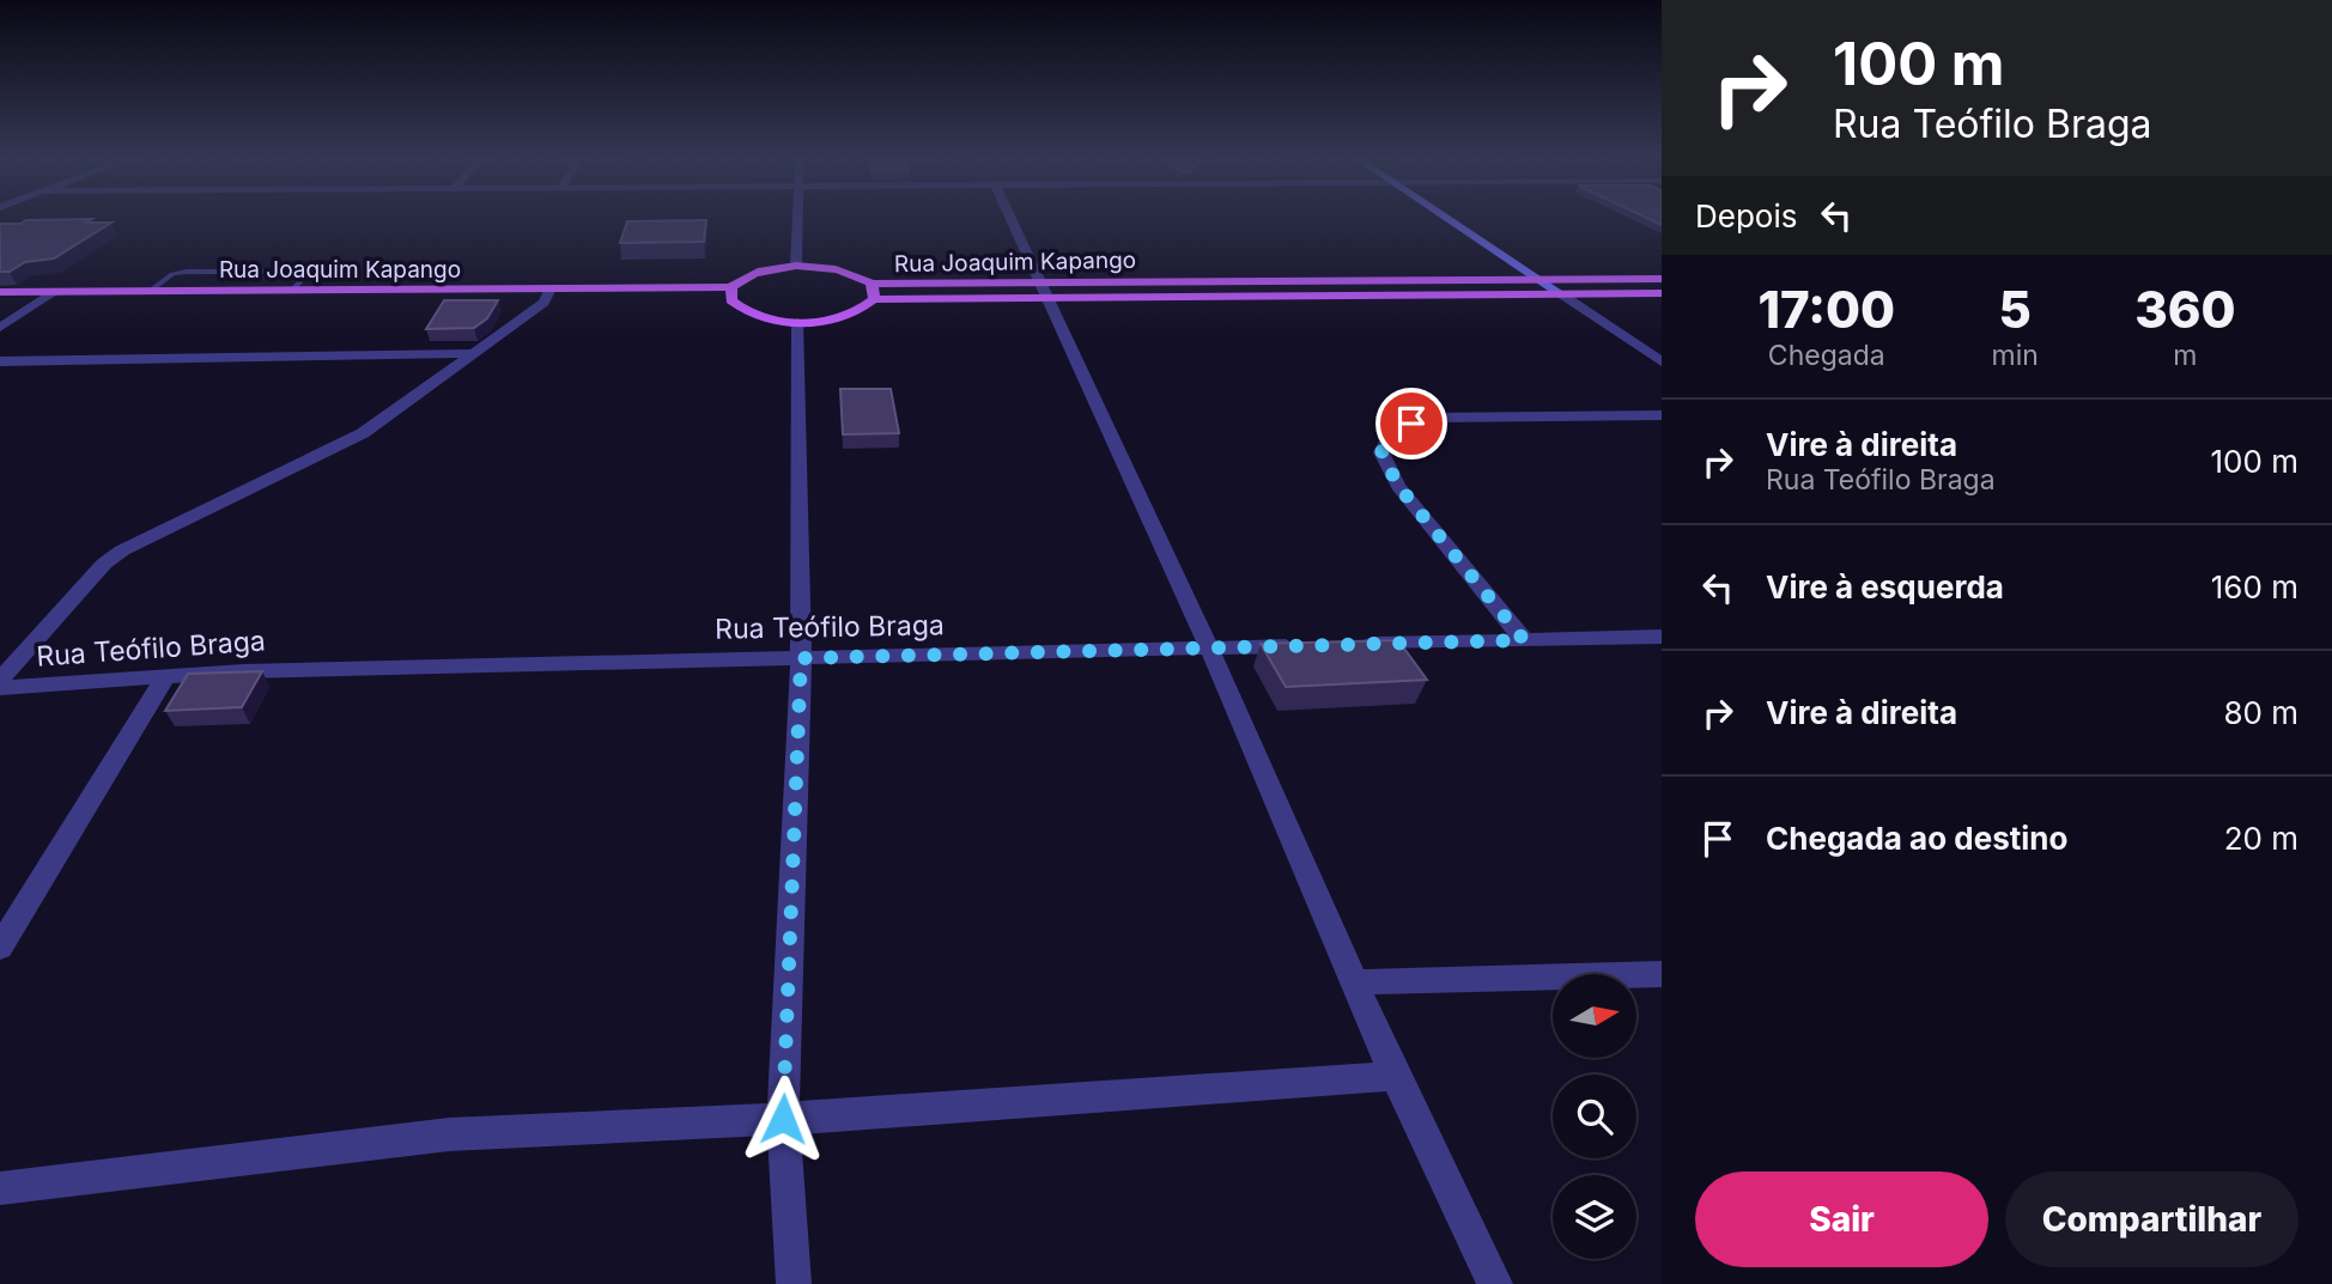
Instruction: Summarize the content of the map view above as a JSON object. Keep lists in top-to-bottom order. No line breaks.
{"streets":{"main road":["Rua Joaquim Kapango"],"street":["Rua Teófilo Braga"]},"north":"right","page":{"turn":["100 m","Rua Teófilo Braga"],"then":"Depois","eta":["17:00","Chegada","5","min","360","m"],"list":[{"name":"Vire à direita","note":"Rua Teófilo Braga","value":"100 m"},{"name":"Vire à esquerda","value":"160 m"},{"name":"Vire à direita","value":"80 m"},{"name":"Chegada ao destino","value":"20 m"}],"buttons":["Sair","Compartilhar"]}}
